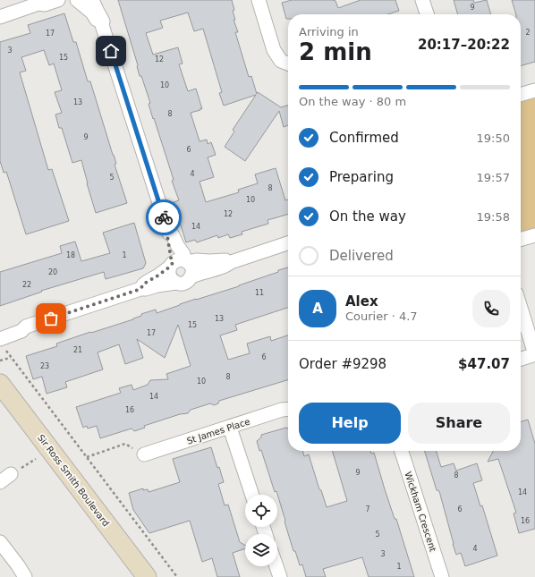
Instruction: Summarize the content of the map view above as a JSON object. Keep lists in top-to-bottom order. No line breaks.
{"streets":{"street":["St James Place","Sir Ross Smith Boulevard","Wickham Crescent"]},"house_numbers":["9","2","17","3","15","12","10","13","8","9","6","4","5","8","10","12","14","18","1","20","22","11","13","15","17","21","6","23","8","10","14","16","9","8","14","7","6","16","5","4","3","1"],"page":{"heading":["2 min","Arriving in","20:17–20:22"],"panel":["Alex","Courier · 4.7","Order #9298","$47.07"],"bar":"On the way · 80 m","list":[["Confirmed","19:50"],["Preparing","19:57"],["On the way","19:58"],"Delivered"],"round":"A","buttons":["Help","Share"]}}
